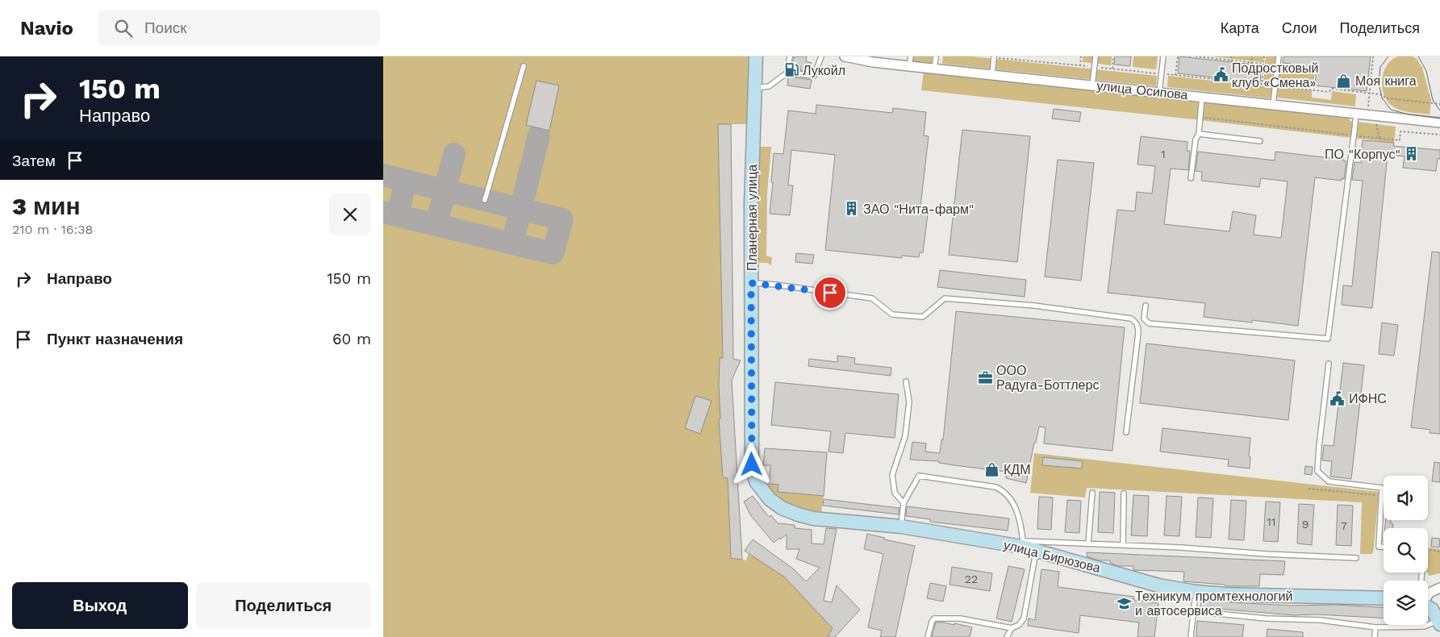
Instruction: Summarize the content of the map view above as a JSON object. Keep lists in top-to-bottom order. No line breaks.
{"streets":{"main road":["Планерная улица","улица Бирюзова"],"street":["улица Осипова"]},"crossings":[["Планерная улица","улица Бирюзова"]],"places":{"fuel station":["Лукойл"],"public building":["Подростковый клуб «Смена»","ИФНС"],"shop":["Моя книга","КДМ"],"building":["ПО \"Корпус\"","ЗАО \"Нита-фарм\""],"office":["ООО Радуга-Боттлерс"],"school or university":["Техникум промтехнологий и автосервиса"]},"house_numbers":["1","11","9","7","22"],"page":{"header":"Navio","search":"Поиск","nav":["Карта","Слои","Поделиться"],"turn":["150 m","Направо"],"then":"Затем","heading":["3 мин","210 m · 16:38"],"list":[{"name":"Направо","value":"150 m"},{"name":"Пункт назначения","value":"60 m"}],"buttons":["Выход","Поделиться"]}}
